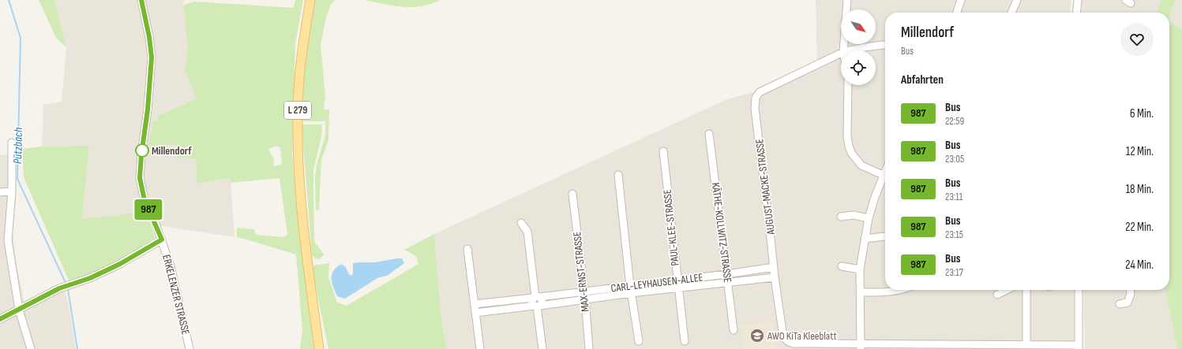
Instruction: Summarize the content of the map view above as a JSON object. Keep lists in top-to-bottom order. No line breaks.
{"streets":{"main road":["L 279"],"street":["AUGUST-MACKE-STRASSE","PAUL-KLEE-STRASSE","KÄTHE-KOLLWITZ-STRASSE","MAX-ERNST-STRASSE","CARL-LEYHAUSEN-ALLEE","ERKELENZER STRASSE"]},"crossings":[["AUGUST-MACKE-STRASSE","CARL-LEYHAUSEN-ALLEE"],["PAUL-KLEE-STRASSE","CARL-LEYHAUSEN-ALLEE"],["KÄTHE-KOLLWITZ-STRASSE","CARL-LEYHAUSEN-ALLEE"],["MAX-ERNST-STRASSE","CARL-LEYHAUSEN-ALLEE"]],"water":["Pützbach"],"places":{"other":["Millendorf"],"school or university":["AWO KiTa Kleeblatt"]},"lines":["bus line 987"],"north":"bottom right","page":{"on_map":"987","heading":[["Millendorf","Bus"],"Abfahrten"],"list":[{"mark":"987","name":"Bus","note":"22:59","value":"6 Min."},{"mark":"987","name":"Bus","note":"23:05","value":"12 Min."},{"mark":"987","name":"Bus","note":"23:11","value":"18 Min."},{"mark":"987","name":"Bus","note":"23:15","value":"22 Min."},{"mark":"987","name":"Bus","note":"23:17","value":"24 Min."}]}}
